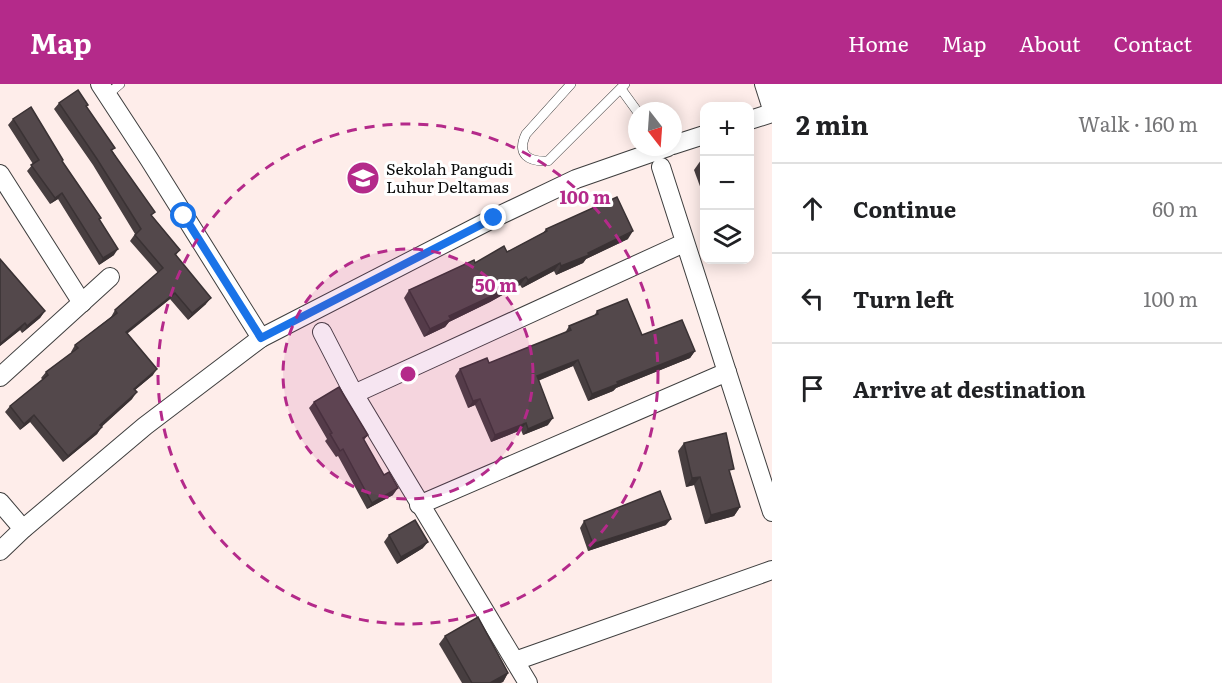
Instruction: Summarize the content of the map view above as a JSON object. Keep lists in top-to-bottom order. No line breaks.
{"places":{"school or university":["Sekolah Pangudi Luhur Deltamas"]},"north":"bottom","page":{"header":"Map","nav":["Home","Map","About","Contact"],"heading":["2 min","Walk · 160 m"],"map_buttons":["+","−"],"list":[["Continue","60 m"],["Turn left","100 m"],"Arrive at destination"]},"rings":["100 m","50 m"]}
